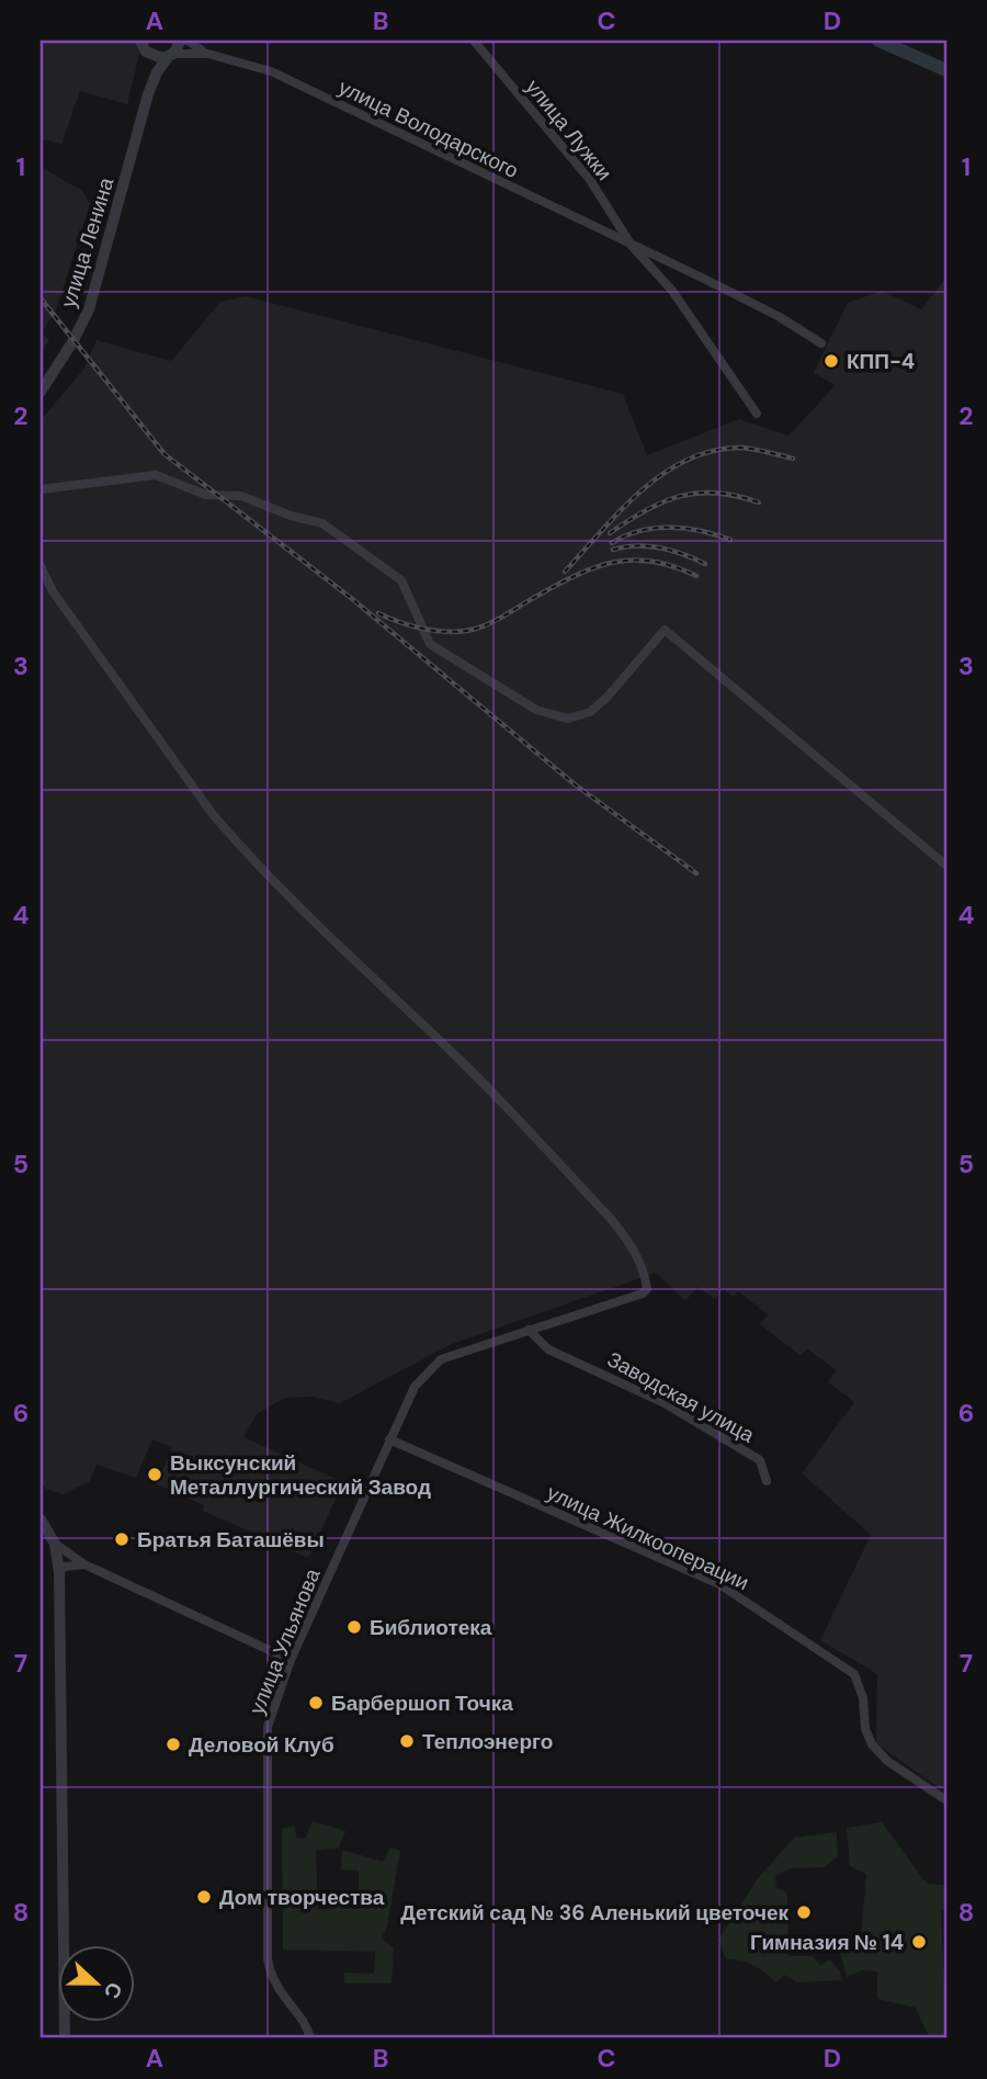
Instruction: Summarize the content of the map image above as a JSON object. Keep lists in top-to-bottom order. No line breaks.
{"streets":{"street":["улица Володарского","улица Лужки","улица Ленина","Заводская улица","улица Жилкооперации","улица Ульянова"]},"crossings":[["улица Володарского","улица Лужки"],["Заводская улица","улица Ульянова"],["улица Жилкооперации","улица Ульянова"]],"places":["КПП-4","Выксунский Металлургический Завод","Братья Баташёвы","Библиотека","Барбершоп Точка","Теплоэнерго","Деловой Клуб","Дом творчества","Детский сад № 36 Аленький цветочек","Гимназия № 14"],"north":"right","grid":{"columns":["A","B","C","D"],"rows":["1","2","3","4","5","6","7","8"]}}
